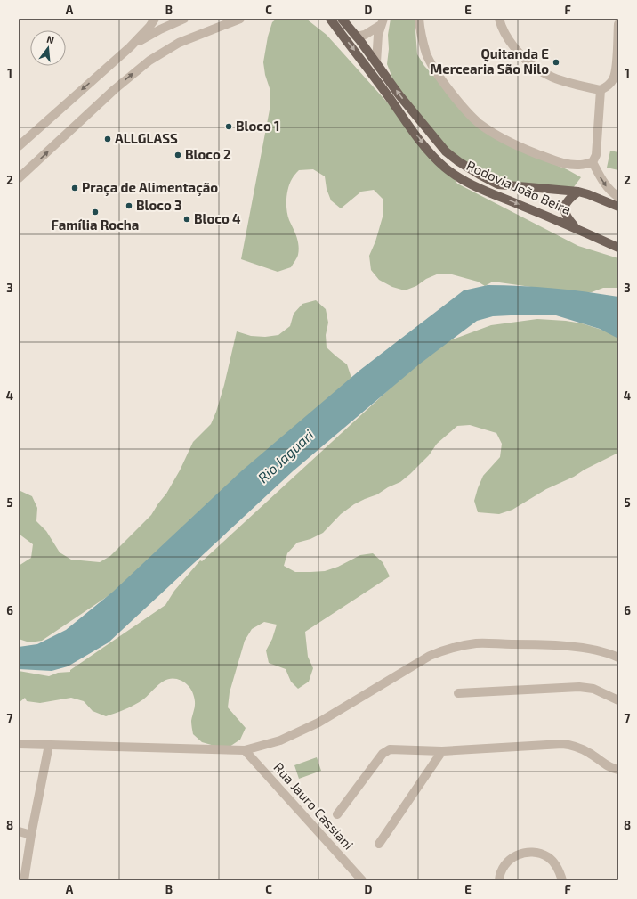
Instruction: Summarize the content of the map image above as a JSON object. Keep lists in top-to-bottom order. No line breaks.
{"streets":{"main road":["Rodovia João Beira"],"street":["Rua Jauro Cassiani"]},"water":["Rio Jaguari"],"places":["Quitanda E Mercearia São Nilo","Bloco 1","ALLGLASS","Bloco 2","Praça de Alimentação","Bloco 3","Família Rocha","Bloco 4"],"north":"top","grid":{"columns":["A","B","C","D","E","F"],"rows":["1","2","3","4","5","6","7","8"]}}
